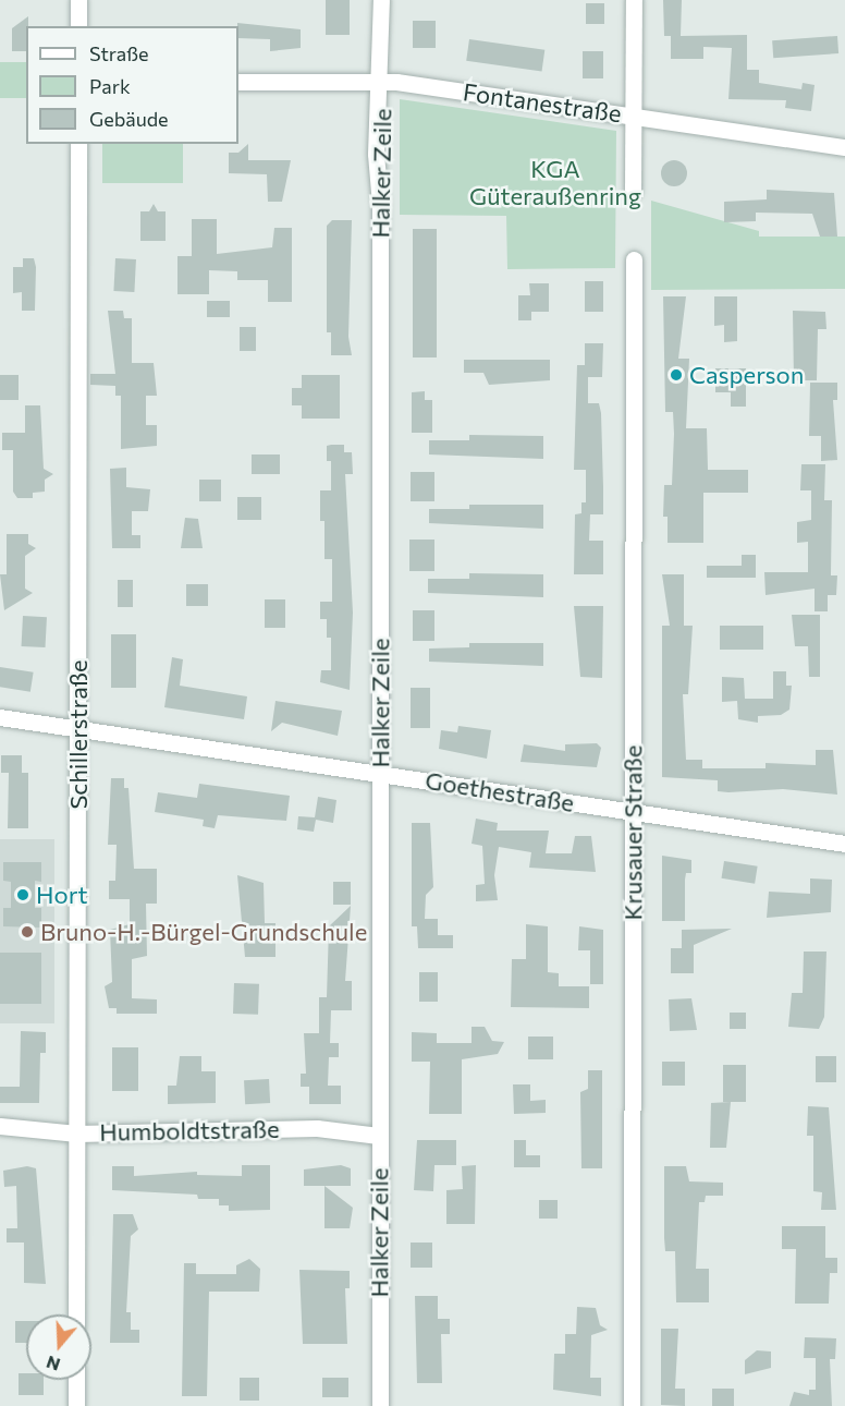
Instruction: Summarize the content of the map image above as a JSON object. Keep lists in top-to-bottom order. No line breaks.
{"streets":{"street":["Fontanestraße","Halker Zeile","Schillerstraße","Goethestraße","Krusauer Straße","Humboldtstraße"]},"crossings":[["Fontanestraße","Halker Zeile"],["Halker Zeile","Goethestraße"],["Halker Zeile","Humboldtstraße"],["Schillerstraße","Goethestraße"],["Schillerstraße","Humboldtstraße"],["Goethestraße","Krusauer Straße"]],"parks":["KGA Güteraußenring"],"places":["Casperson","Hort","Bruno-H.-Bürgel-Grundschule"],"legend":["Straße","Park","Gebäude"],"north":"bottom"}
